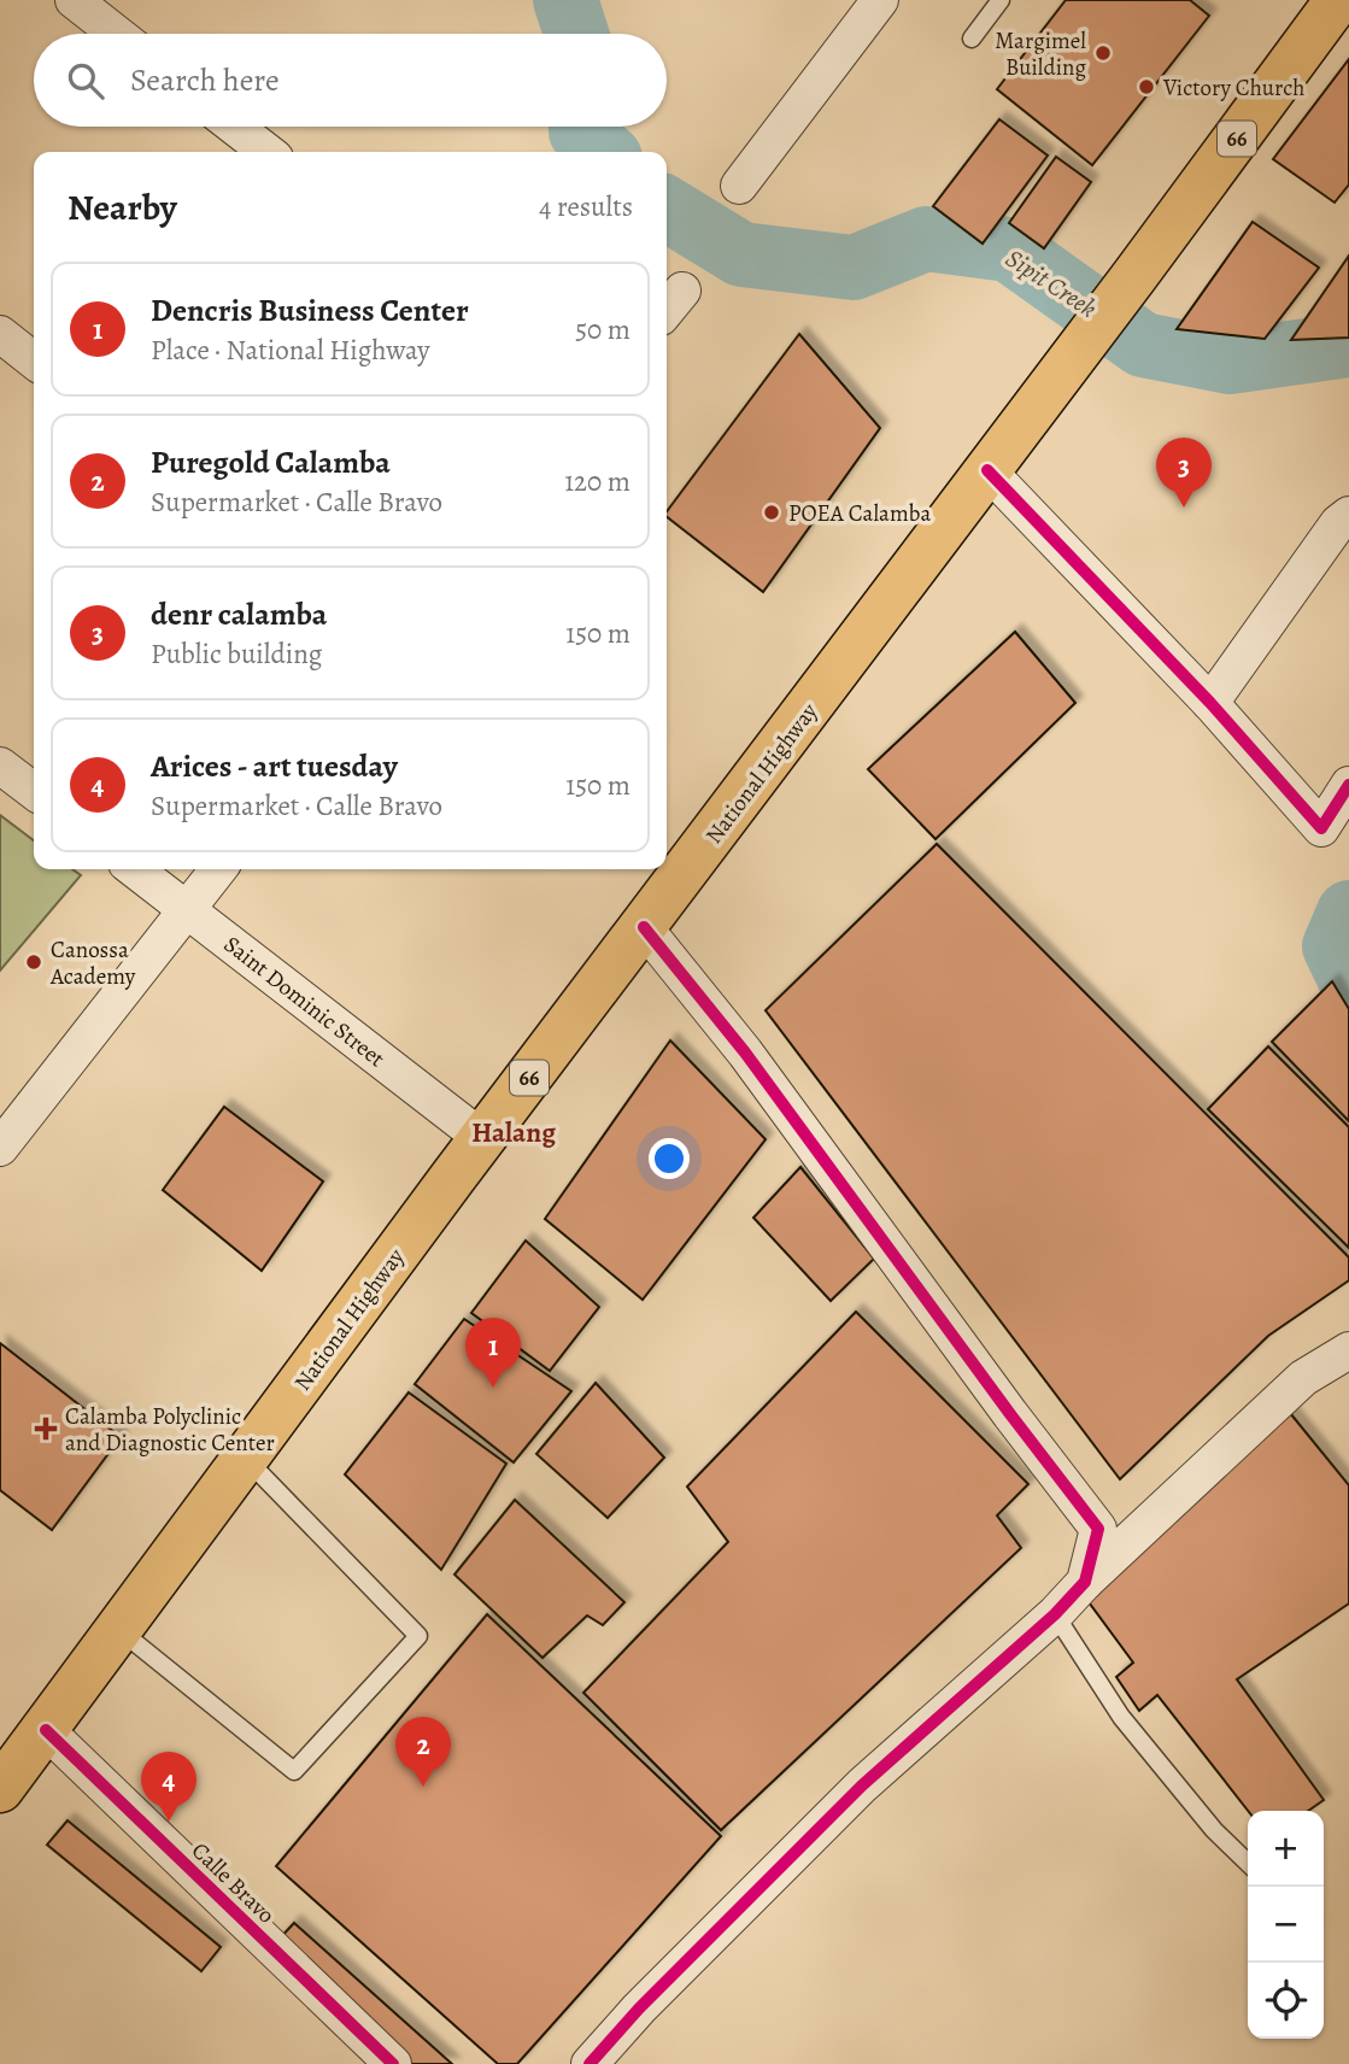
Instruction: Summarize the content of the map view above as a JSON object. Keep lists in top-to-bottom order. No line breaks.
{"streets":{"main road":["66","National Highway"],"street":["Saint Dominic Street","Calle Bravo"]},"crossings":[["National Highway","Saint Dominic Street"],["National Highway","Calle Bravo"]],"districts":["Halang"],"water":["Sipit Creek"],"places":{"other":["Margimel Building","Victory Church","POEA Calamba","Canossa Academy"],"health":["Calamba Polyclinic and Diagnostic Center"]},"page":{"search":"Search here","heading":["Nearby","4 results"],"list":[{"mark":"1","name":"Dencris Business Center","note":"Place · National Highway","value":"50 m"},{"mark":"2","name":"Puregold Calamba","note":"Supermarket · Calle Bravo","value":"120 m"},{"mark":"3","name":"denr calamba","note":"Public building","value":"150 m"},{"mark":"4","name":"Arices - art tuesday","note":"Supermarket · Calle Bravo","value":"150 m"}],"pins":["3","1","2","4"],"map_buttons":["+","−"]}}
